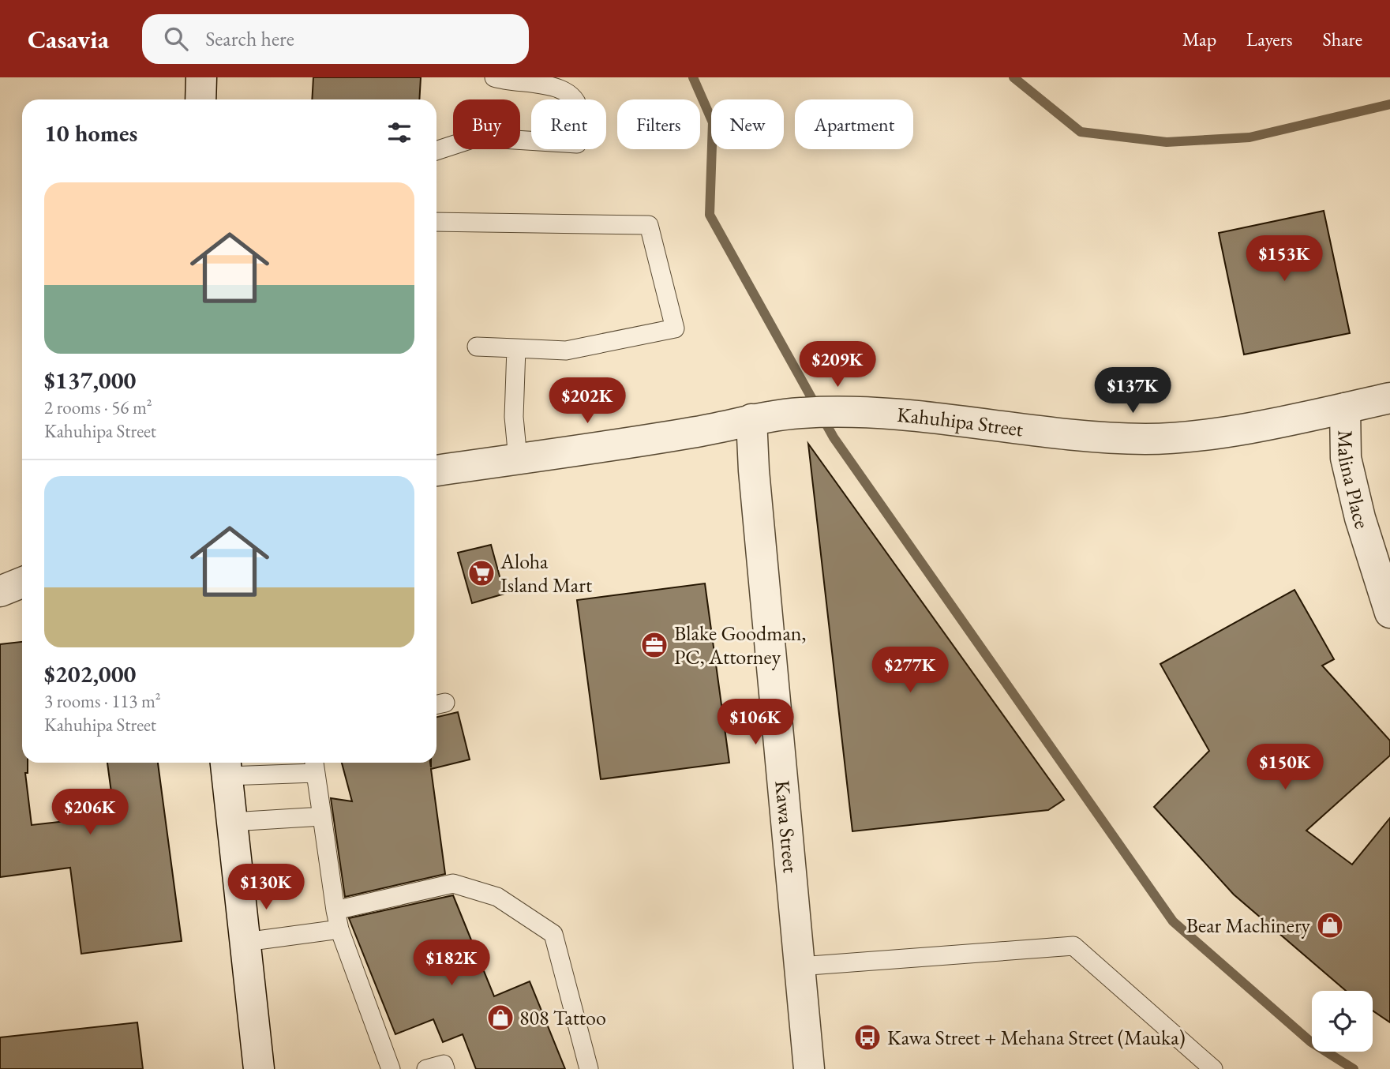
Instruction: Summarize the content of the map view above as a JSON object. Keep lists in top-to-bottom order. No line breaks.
{"streets":{"street":["Kahuhipa Street","Malina Place","Kawa Street"]},"crossings":[["Kahuhipa Street","Malina Place"],["Kahuhipa Street","Kawa Street"]],"places":{"supermarket":["Aloha Island Mart"],"office":["Blake Goodman, PC, Attorney"],"shop":["Bear Machinery","808 Tattoo"],"bus stop":["Kawa Street + Mehana Street (Mauka)"]},"page":{"header":"Casavia","search":"Search here","nav":["Map","Layers","Share"],"chip":["Buy","Rent","Filters","New","Apartment"],"heading":"10 homes","list":[{"name":"$137,000","note":"2 rooms · 56 m² · Kahuhipa Street"},{"name":"$202,000","note":"3 rooms · 113 m² · Kahuhipa Street"}],"price":["$153K","$209K","$137K","$202K","$277K","$106K","$150K","$206K","$130K","$182K"]}}
